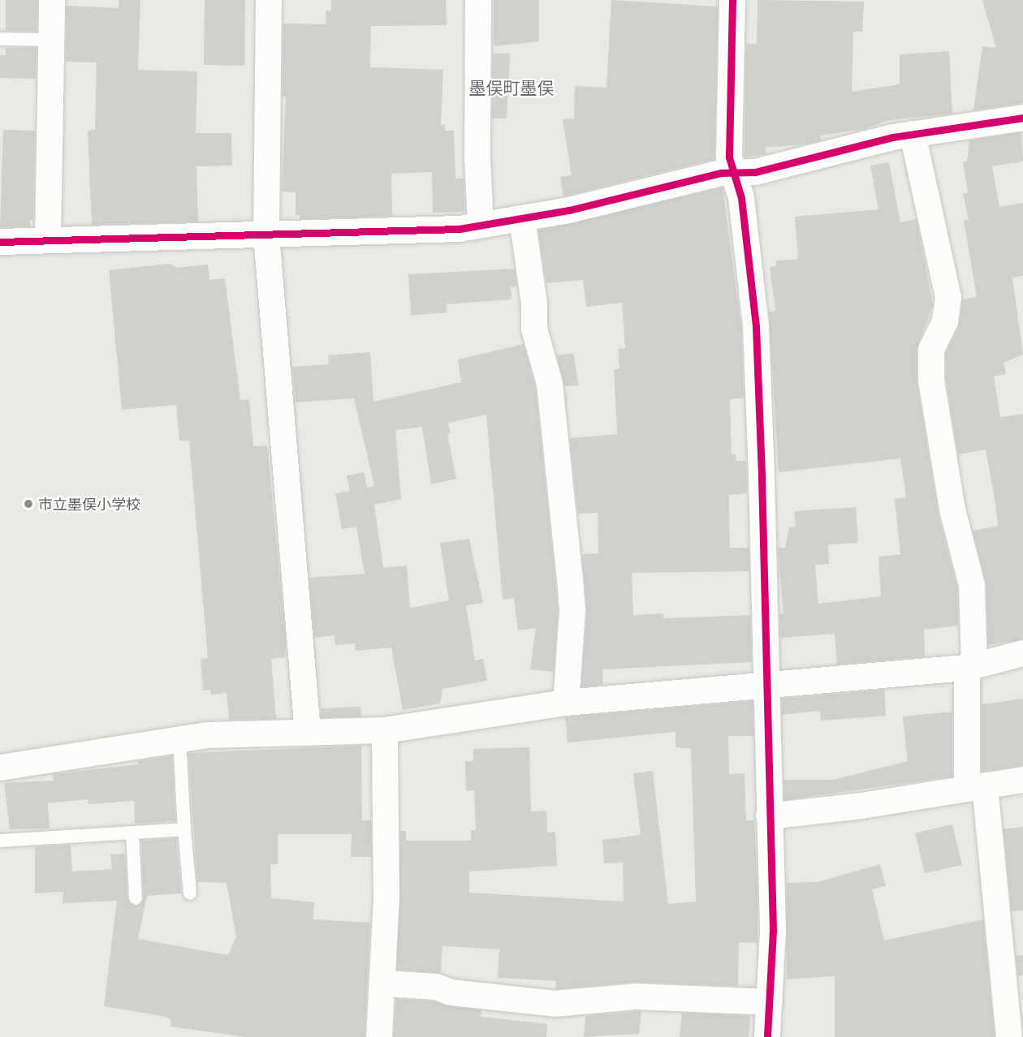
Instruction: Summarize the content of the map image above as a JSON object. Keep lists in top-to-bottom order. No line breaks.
{"districts":["墨俣町墨俣"],"places":["市立墨俣小学校"]}
